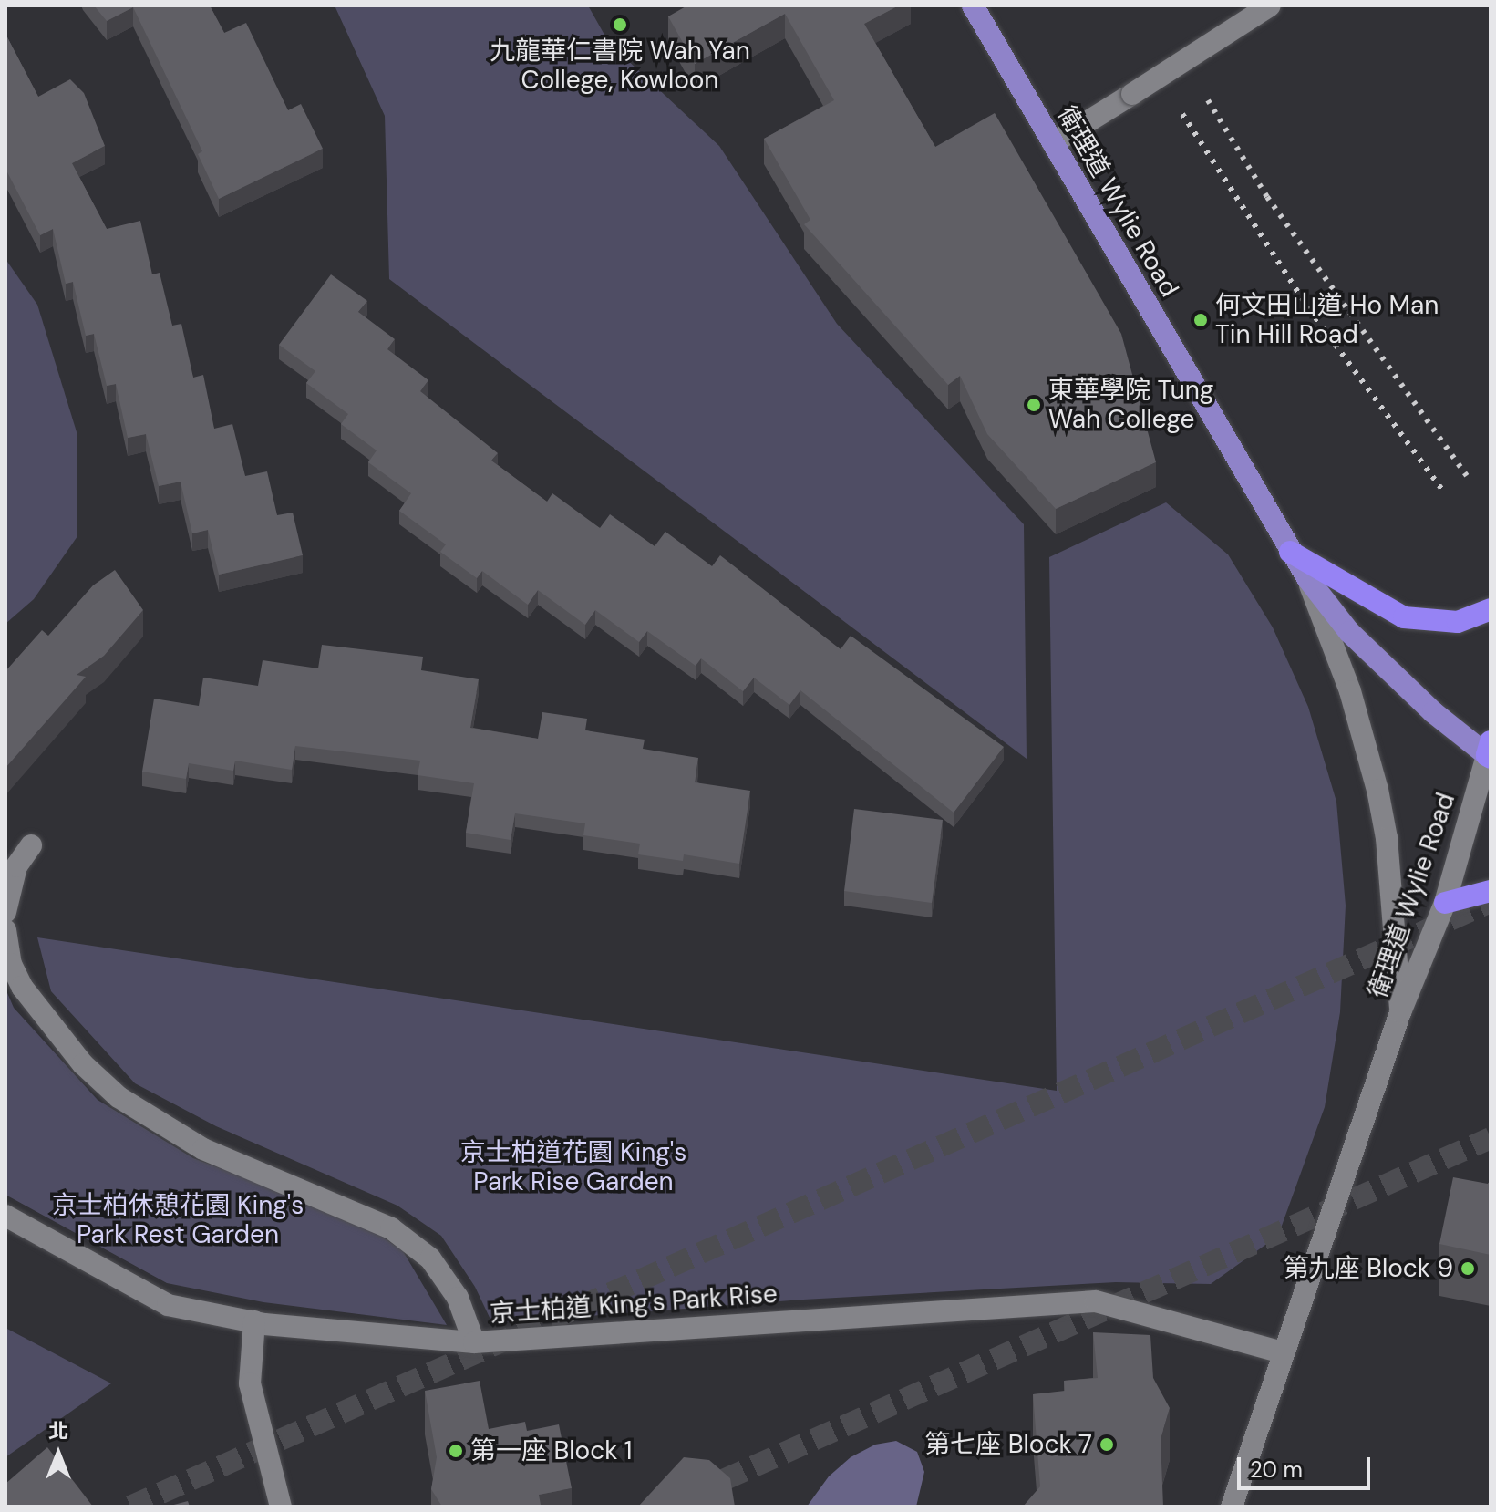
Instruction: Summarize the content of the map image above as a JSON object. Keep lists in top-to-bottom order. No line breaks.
{"streets":{"main road":["衛理道 Wylie Road"],"street":["京士柏道 King's Park Rise"]},"crossings":[["衛理道 Wylie Road","京士柏道 King's Park Rise"]],"parks":["京士柏道花園 King's Park Rise Garden","京士柏休憩花園 King's Park Rest Garden"],"places":["九龍華仁書院 Wah Yan College, Kowloon","何文田山道 Ho Man Tin Hill Road","東華學院 Tung Wah College","第九座 Block 9","第七座 Block 7","第一座 Block 1"],"scale_bar":"20 m","north":"top"}
